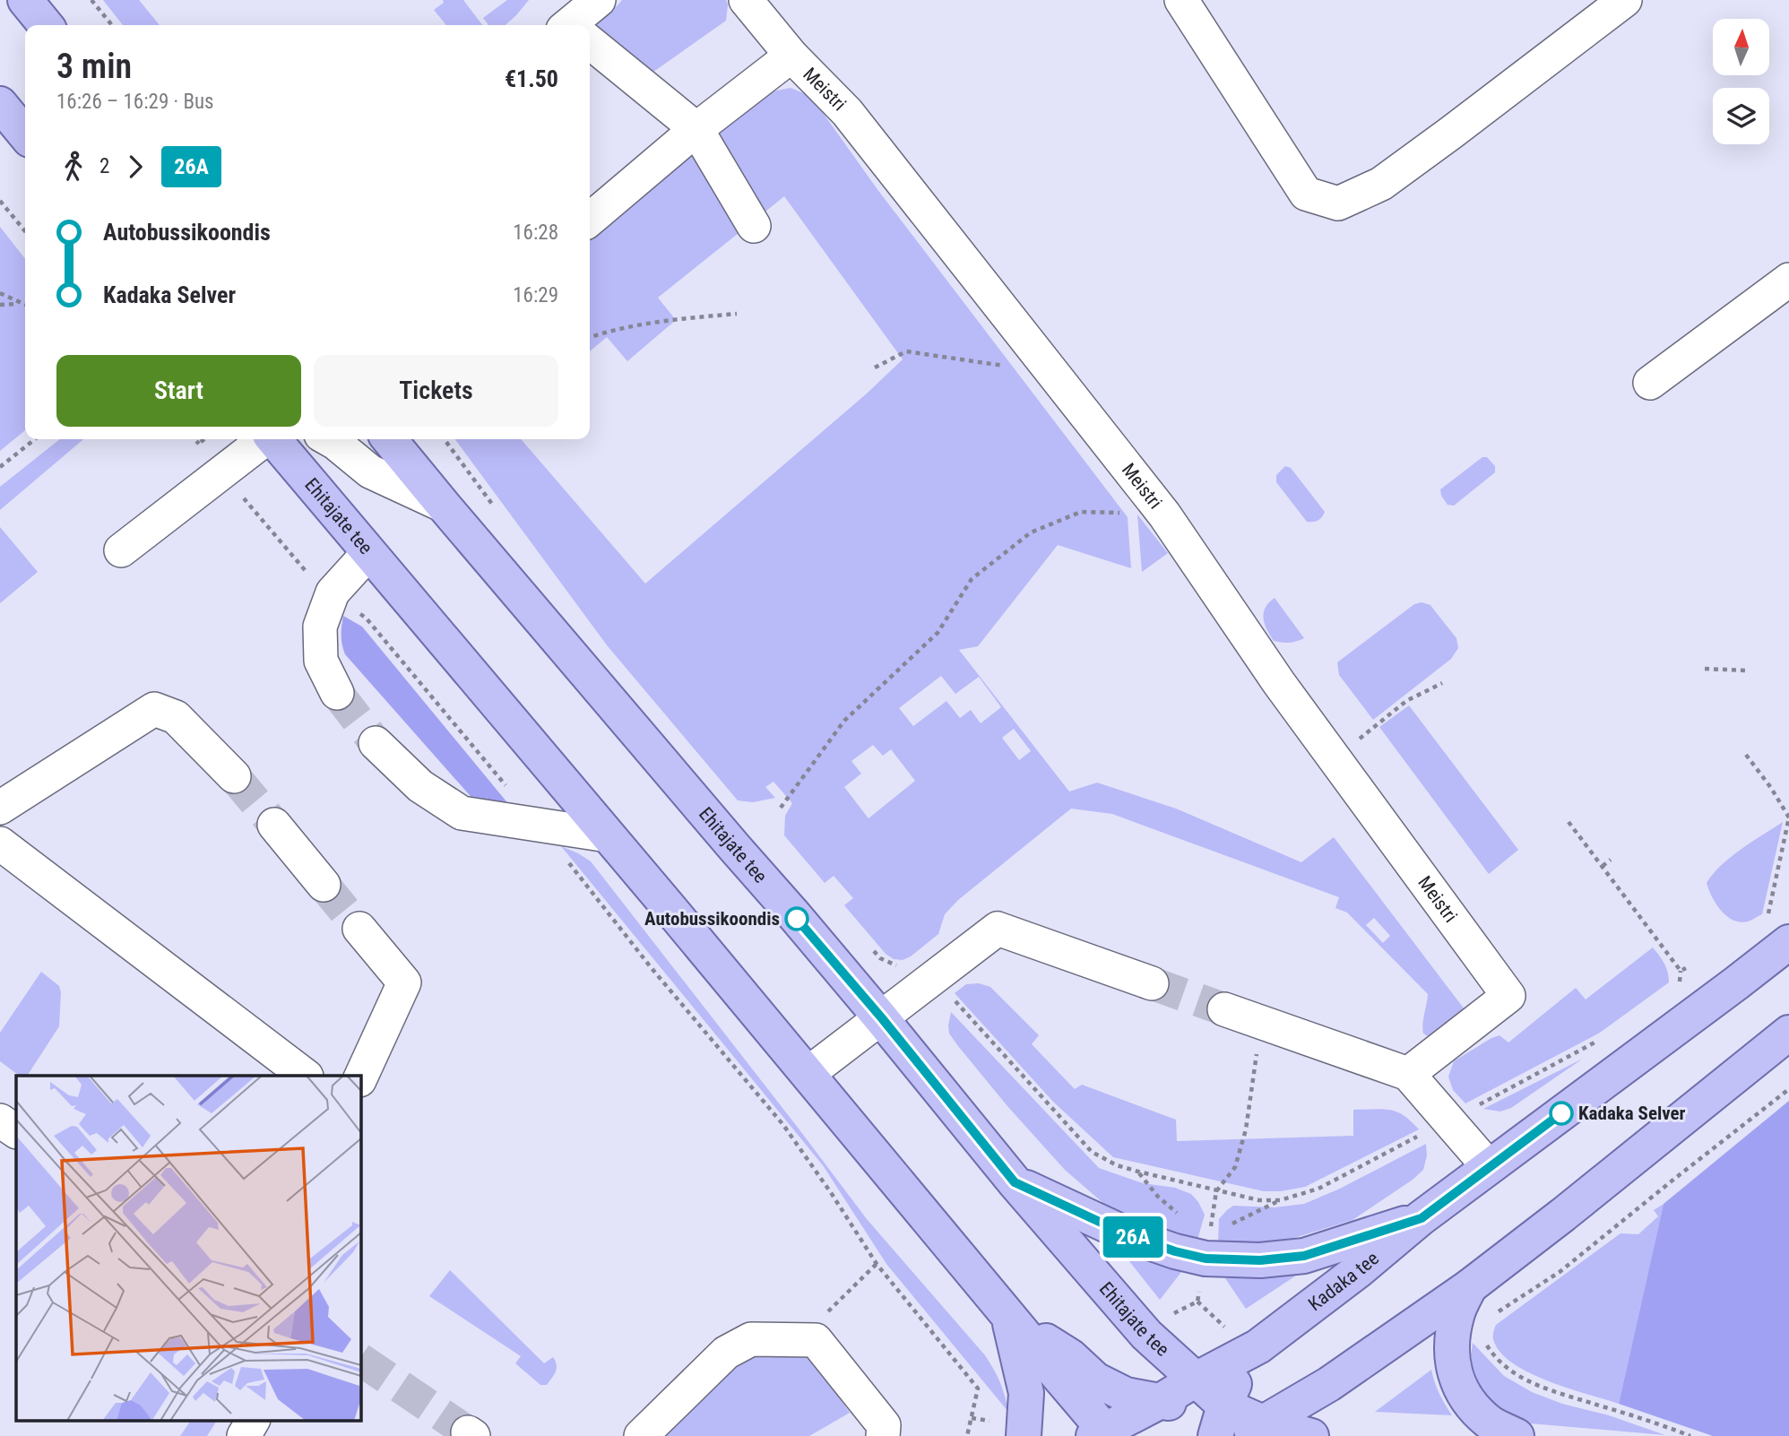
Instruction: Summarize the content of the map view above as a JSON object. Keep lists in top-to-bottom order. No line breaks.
{"streets":{"main road":["Ehitajate tee","Kadaka tee"],"lane":["Meistri"]},"crossings":[["Ehitajate tee","Kadaka tee"]],"places":["Autobussikoondis","Kadaka Selver"],"lines":["bus line 26A"],"north":"top","page":{"on_map":"26A","heading":["3 min","16:26 – 16:29 · Bus","€1.50"],"legs":["2","26A"],"list":[{"name":"Autobussikoondis","value":"16:28"},{"name":"Kadaka Selver","value":"16:29"}],"buttons":["Start","Tickets"]}}
